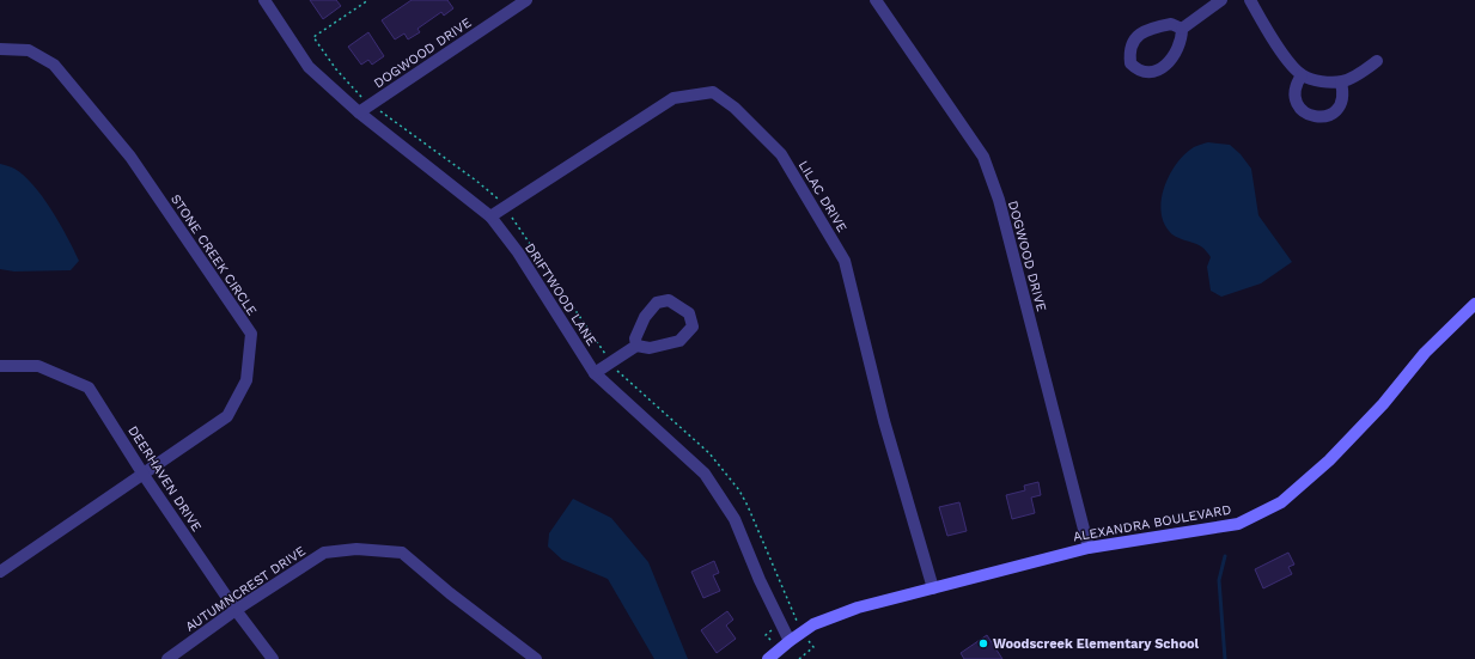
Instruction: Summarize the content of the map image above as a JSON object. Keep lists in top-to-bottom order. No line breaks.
{"streets":{"street":["DOGWOOD DRIVE","LILAC DRIVE","STONE CREEK CIRCLE","DRIFTWOOD LANE","DEERHAVEN DRIVE","ALEXANDRA BOULEVARD","AUTUMNCREST DRIVE"]},"crossings":[["DOGWOOD DRIVE","DRIFTWOOD LANE"],["DOGWOOD DRIVE","ALEXANDRA BOULEVARD"],["LILAC DRIVE","DRIFTWOOD LANE"],["LILAC DRIVE","ALEXANDRA BOULEVARD"],["STONE CREEK CIRCLE","DEERHAVEN DRIVE"],["DRIFTWOOD LANE","ALEXANDRA BOULEVARD"],["DEERHAVEN DRIVE","AUTUMNCREST DRIVE"]],"places":["Woodscreek Elementary School"]}
